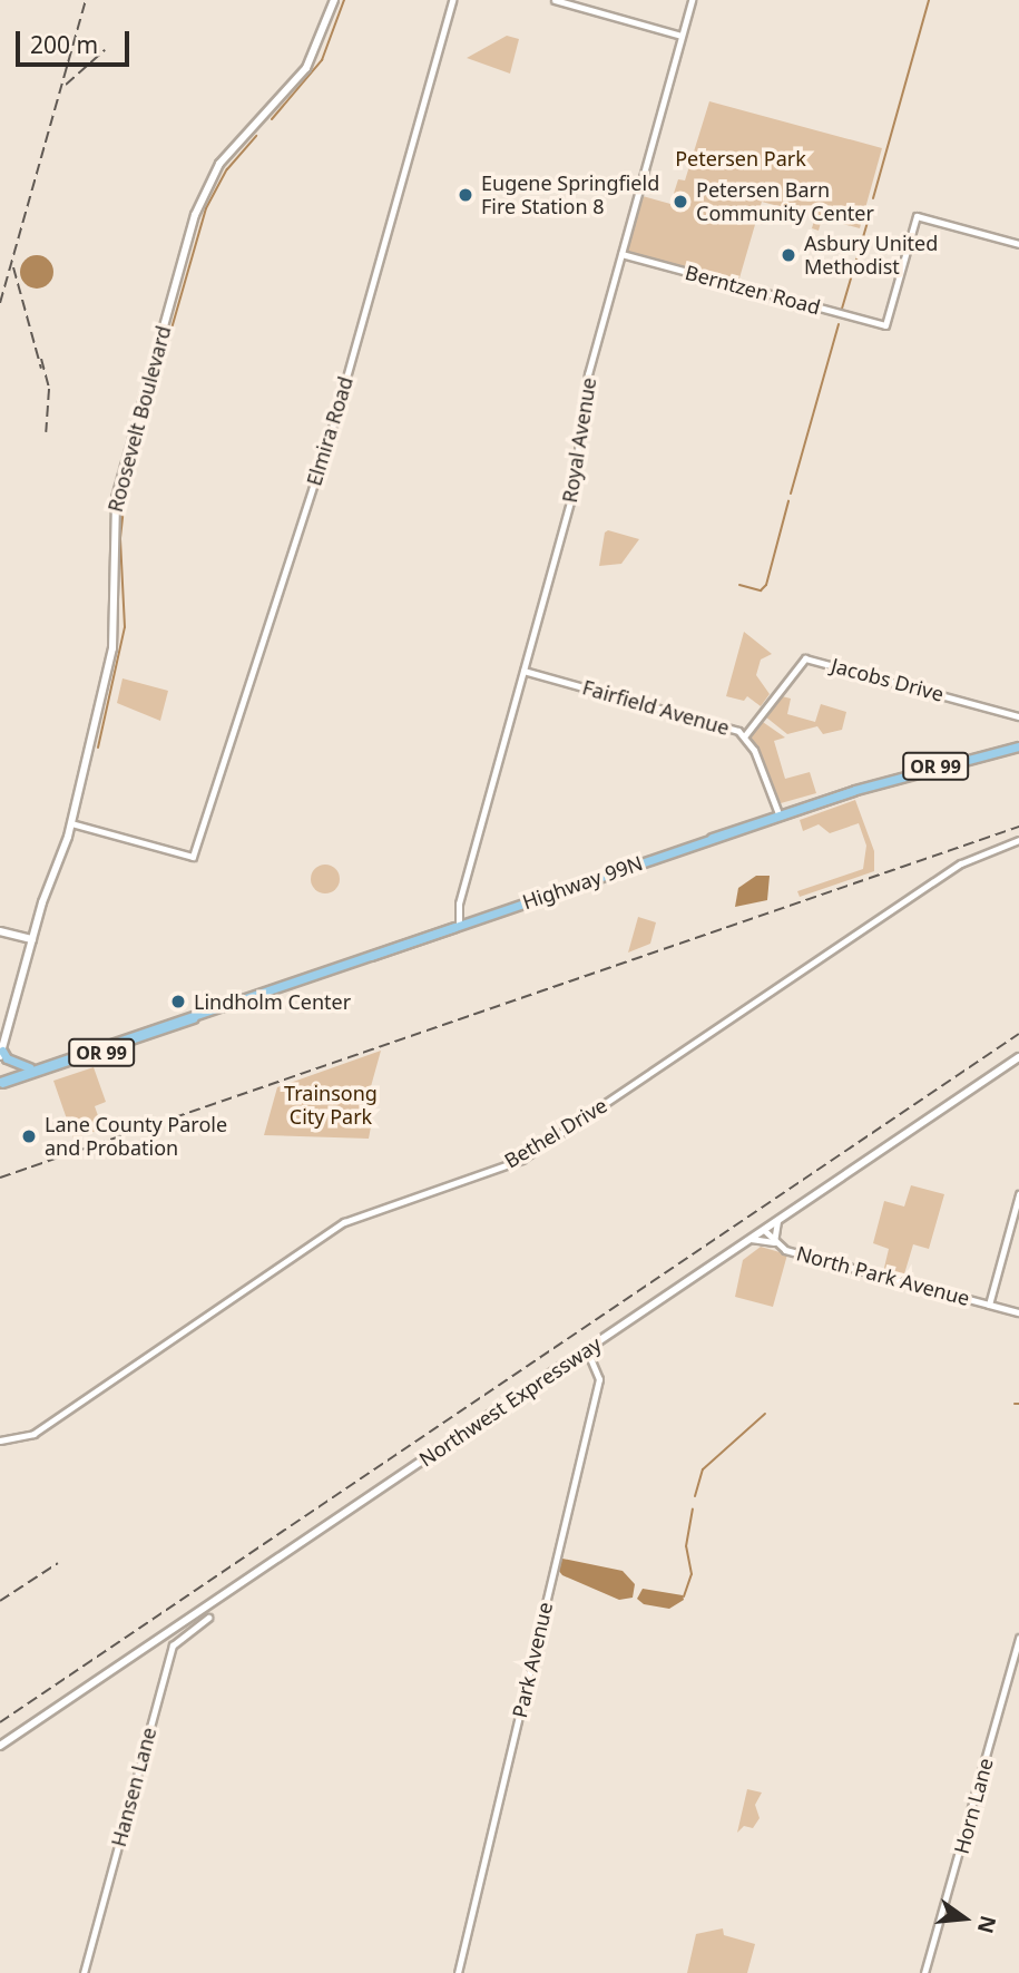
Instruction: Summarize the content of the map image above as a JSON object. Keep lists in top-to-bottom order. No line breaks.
{"streets":{"main road":["Roosevelt Boulevard","OR 99","Highway 99N","Northwest Expressway"],"street":["Berntzen Road","Elmira Road","Royal Avenue","Jacobs Drive","Fairfield Avenue","Bethel Drive","North Park Avenue","Park Avenue","Hansen Lane","Horn Lane"]},"crossings":[["Berntzen Road","Royal Avenue"],["Roosevelt Boulevard","Elmira Road"],["Royal Avenue","Fairfield Avenue"],["Royal Avenue","Highway 99N"],["Jacobs Drive","Fairfield Avenue"],["Fairfield Avenue","Highway 99N"],["North Park Avenue","Northwest Expressway"],["Northwest Expressway","Park Avenue"]],"parks":["Petersen Park","Trainsong City Park"],"places":["Eugene Springfield Fire Station 8","Petersen Barn Community Center","Asbury United Methodist","Lindholm Center","Lane County Parole and Probation"],"scale_bar":"200 m","north":"right"}
